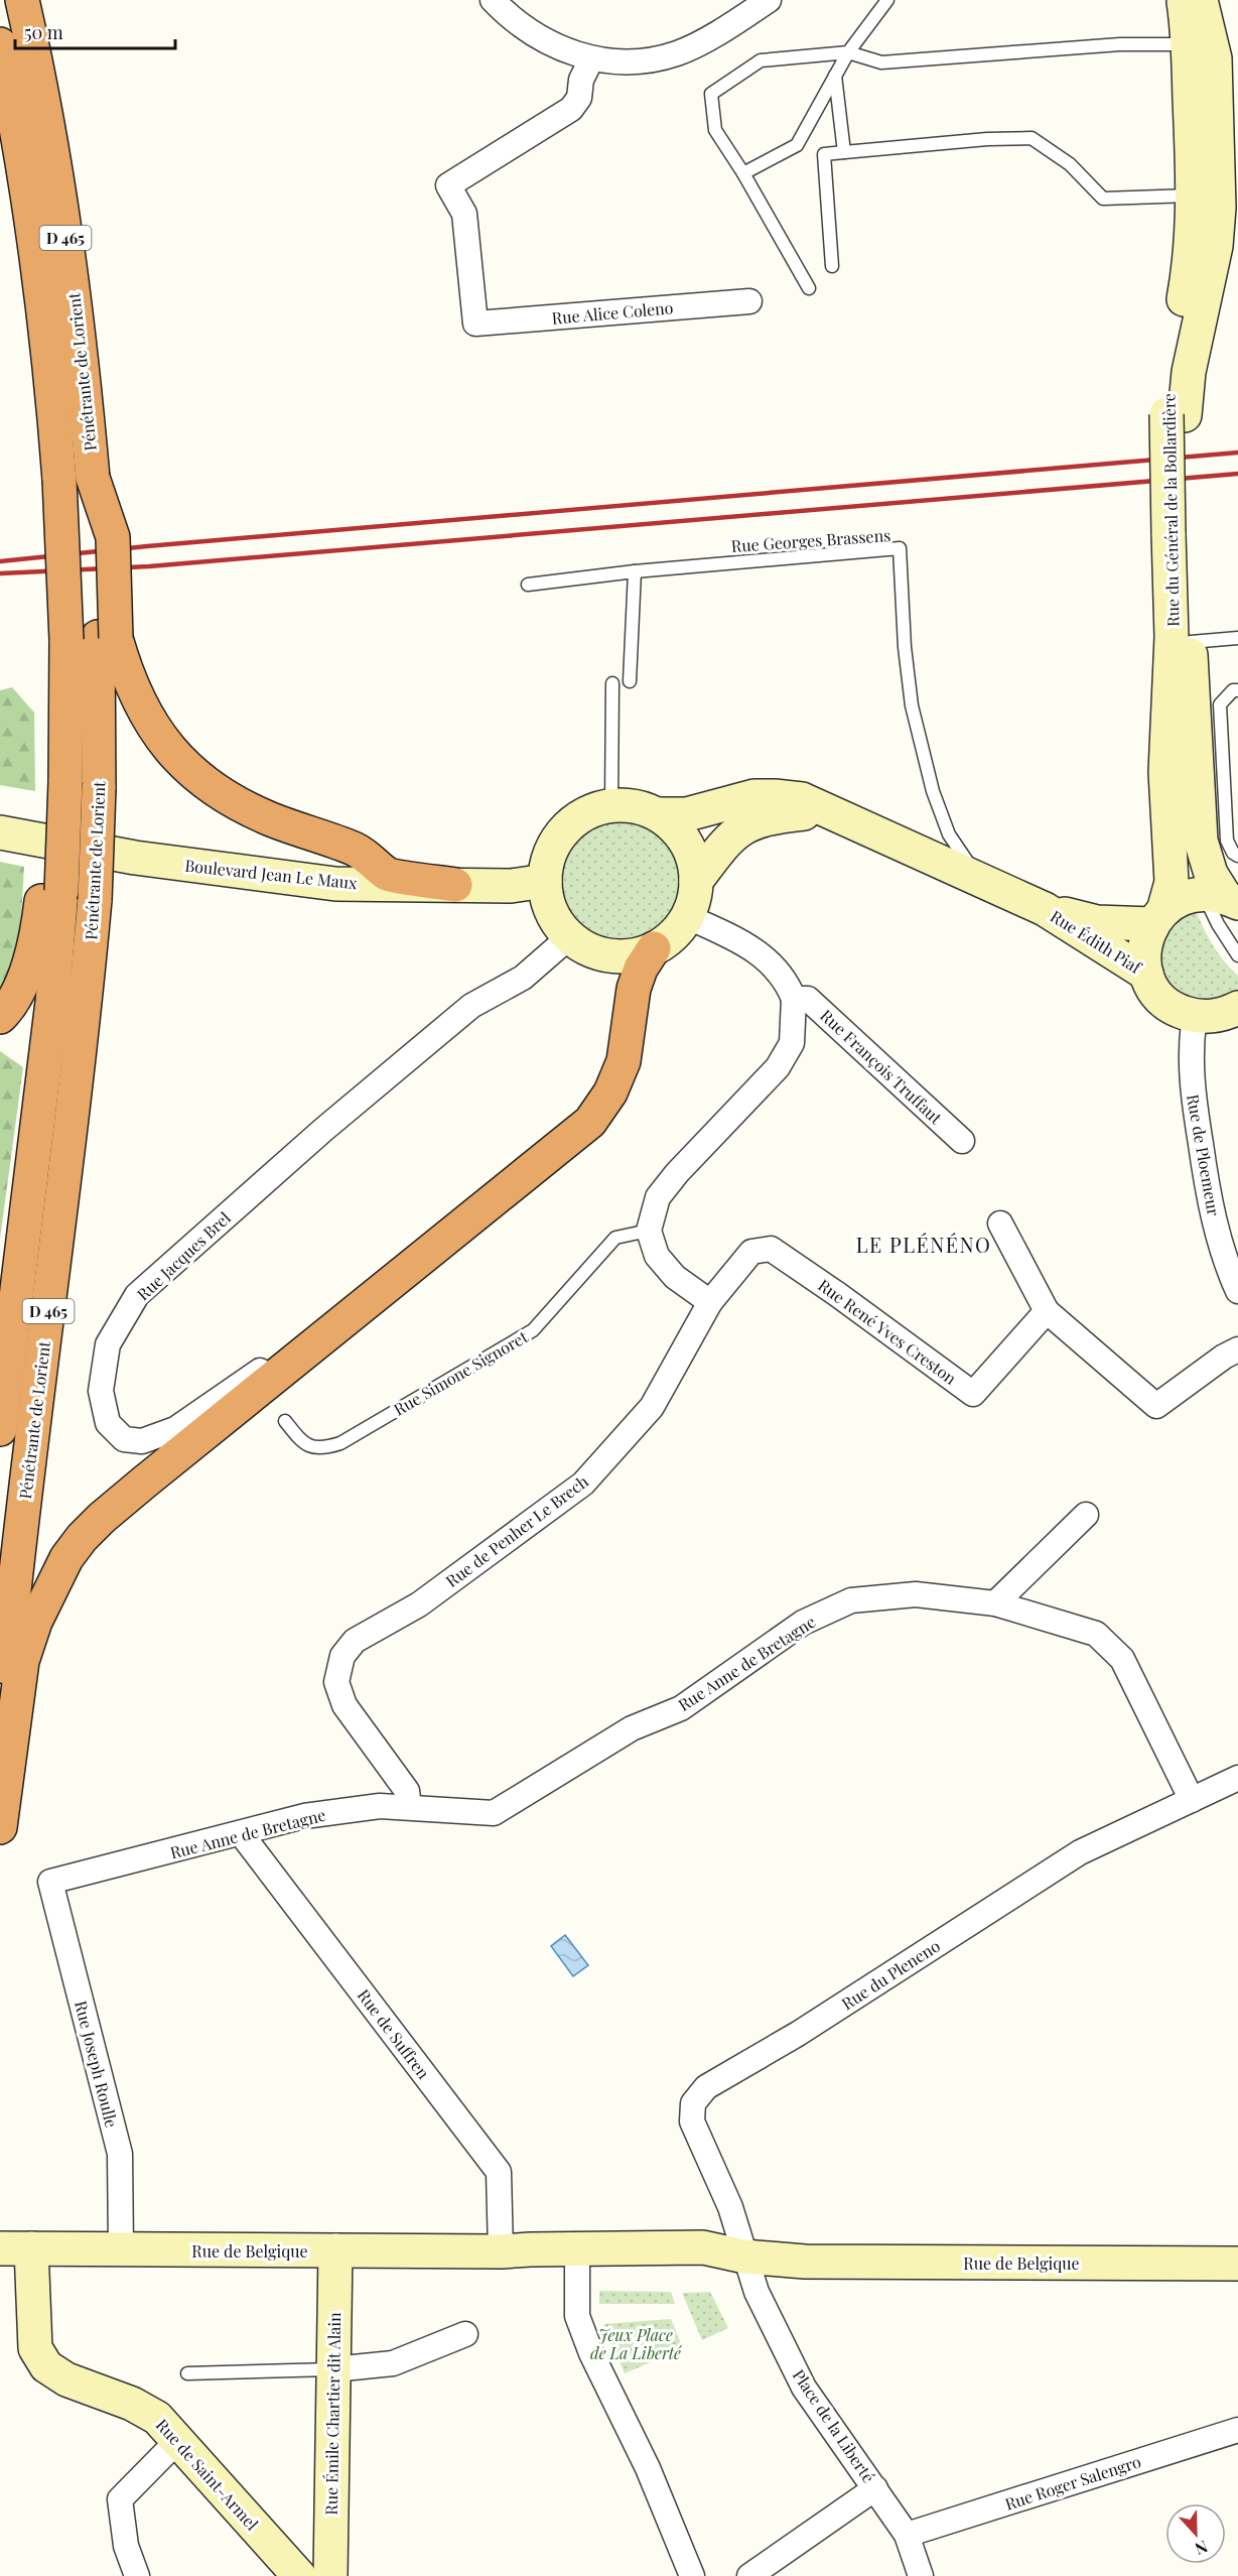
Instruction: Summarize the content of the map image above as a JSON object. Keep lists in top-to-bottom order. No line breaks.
{"streets":{"highway":["D 465","Pénétrante de Lorient"],"main road":["Rue du Général de la Bollardière","Boulevard Jean Le Maux","Rue Édith Piaf","Rue de Belgique","Rue Émile Chartier dit Alain","Rue de Saint-Armel"],"street":["Rue Alice Coleno","Rue François Truffaut","Rue de Ploemeur","Rue Jacques Brel","Rue René Yves Creston","Rue de Penher Le Brech","Rue Anne de Bretagne","Rue du Pleneno","Rue de Suffren","Rue Joseph Roulle","Place de la Liberté","Rue Roger Salengro"],"lane":["Rue Georges Brassens","Rue Simone Signoret"]},"crossings":[["Rue du Général de la Bollardière","Rue Édith Piaf"],["Boulevard Jean Le Maux","Rue Jacques Brel"],["Rue René Yves Creston","Rue de Penher Le Brech"],["Rue de Penher Le Brech","Rue Anne de Bretagne"],["Rue Anne de Bretagne","Rue du Pleneno"],["Rue Anne de Bretagne","Rue de Suffren"],["Rue Anne de Bretagne","Rue Joseph Roulle"],["Rue du Pleneno","Rue de Belgique"],["Rue du Pleneno","Place de la Liberté"],["Rue de Suffren","Rue de Belgique"],["Rue Joseph Roulle","Rue de Belgique"],["Rue de Belgique","Rue Émile Chartier dit Alain"],["Rue de Belgique","Place de la Liberté"],["Rue de Belgique","Rue de Saint-Armel"]],"districts":["LE PLÉNÉNO"],"parks":["Jeux Place de La Liberté"],"scale_bar":"50 m","north":"bottom"}
